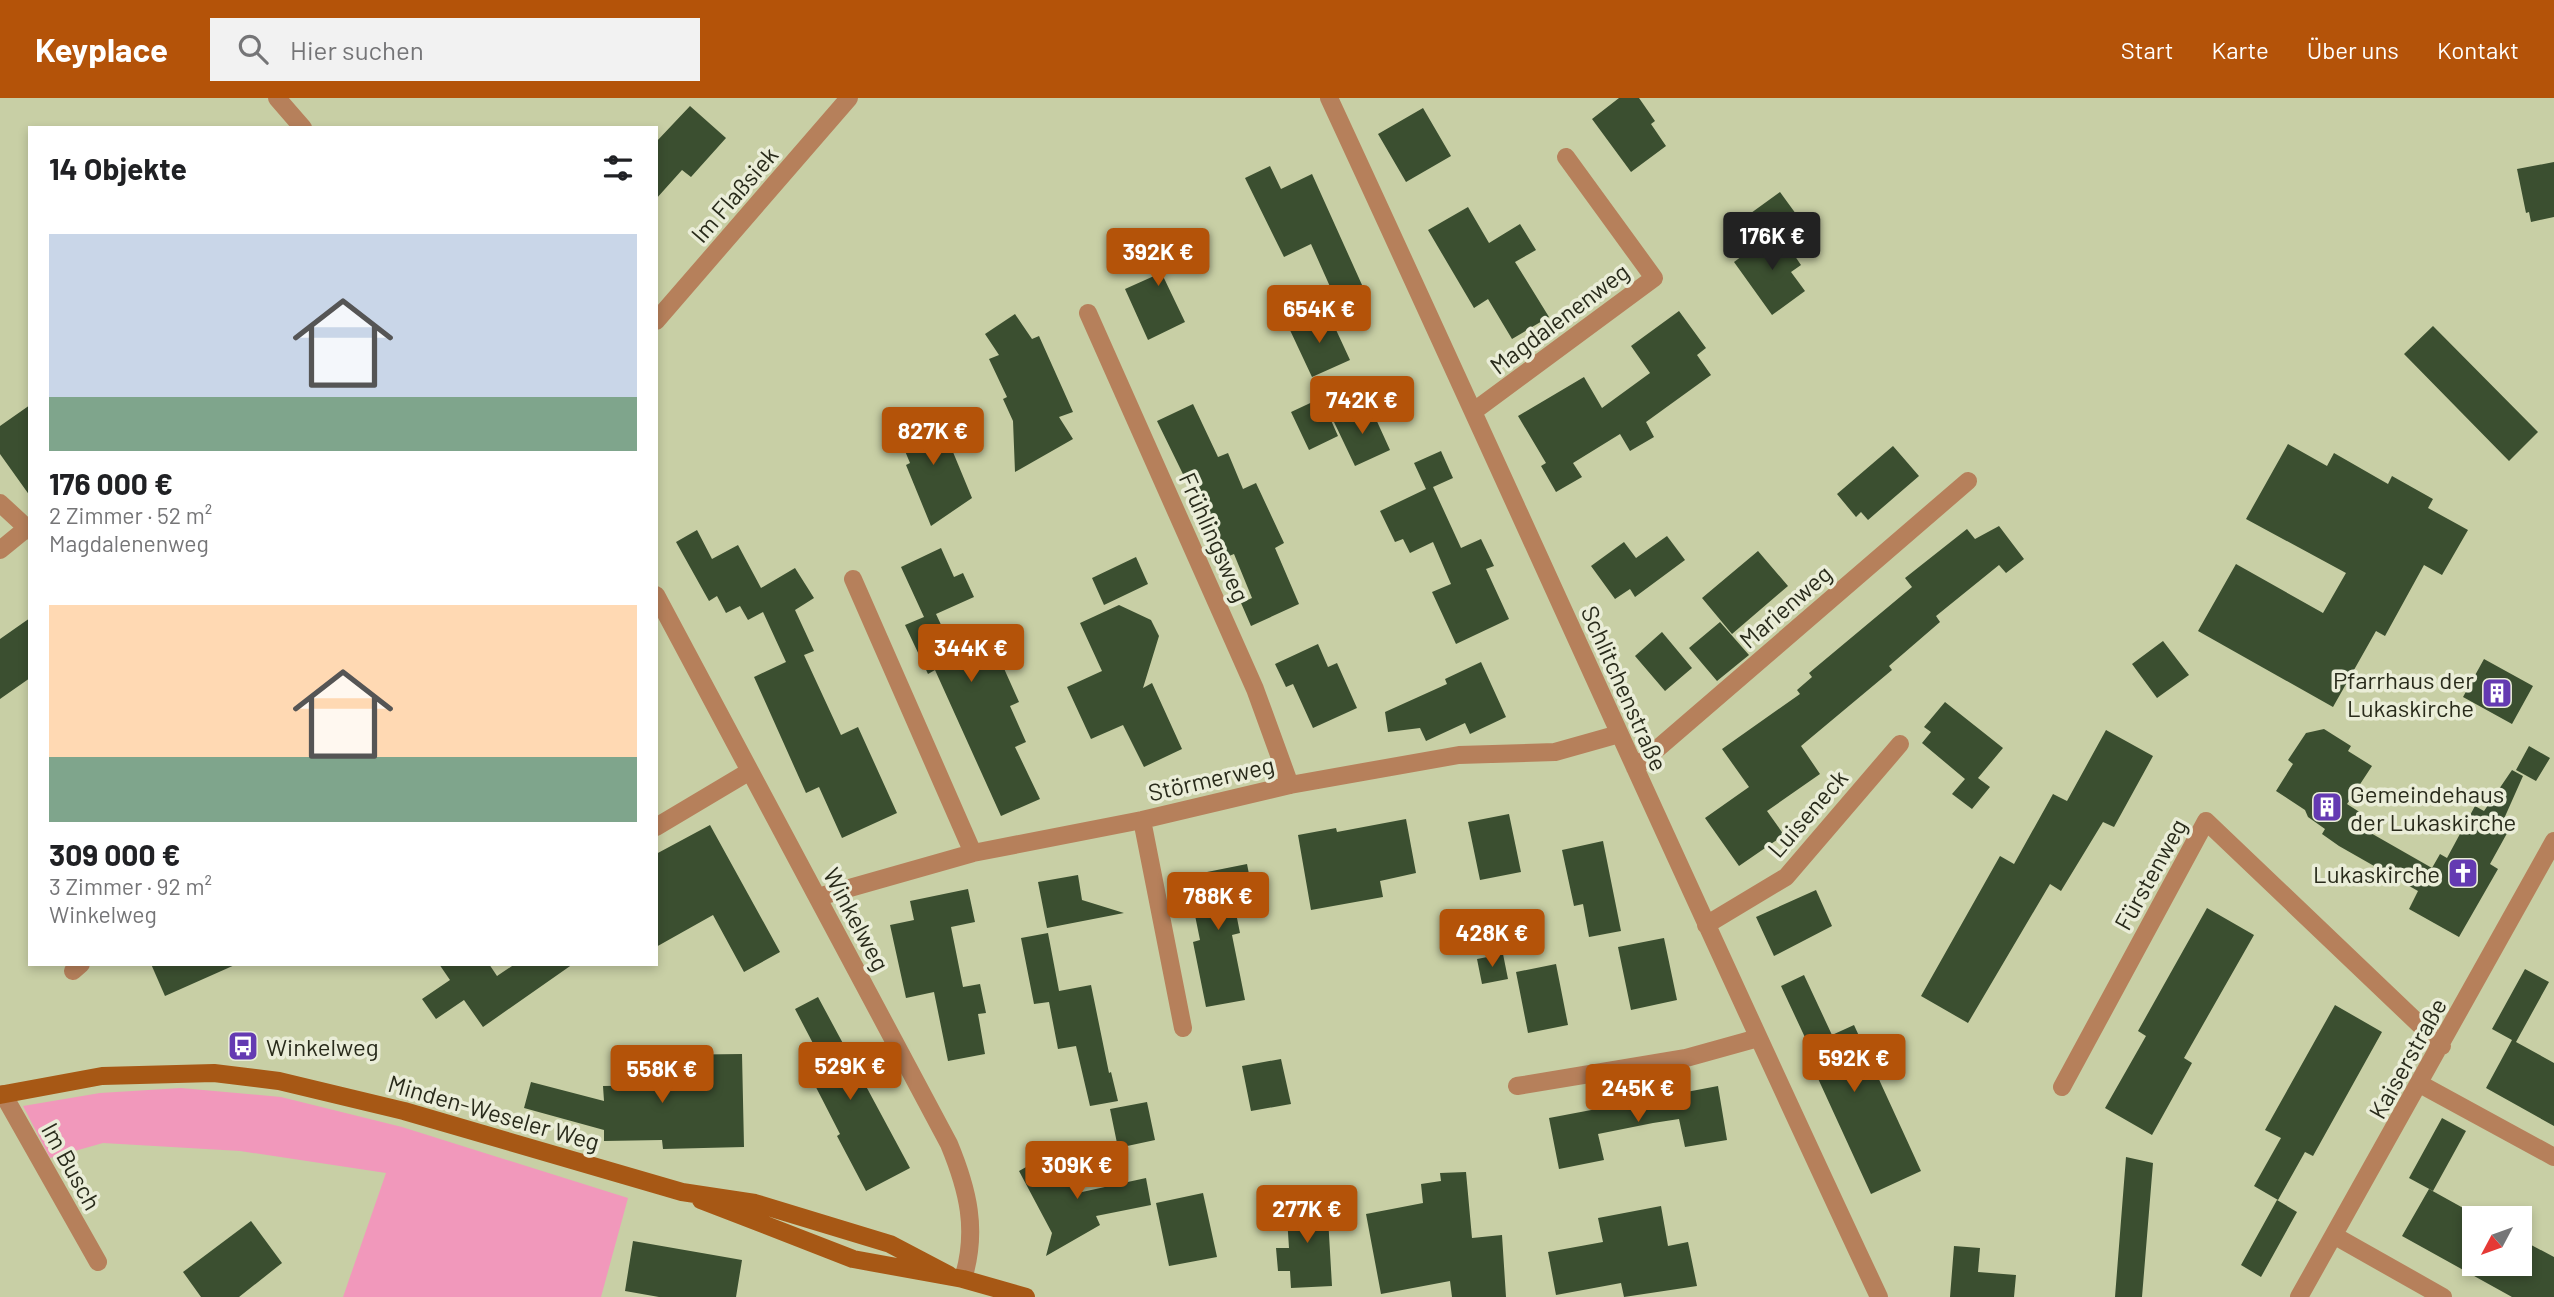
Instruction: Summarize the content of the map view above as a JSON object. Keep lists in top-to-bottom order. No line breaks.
{"streets":{"street":["Im Flaßsiek","Magdalenenweg","Frühlingsweg","Marienweg","Schlitchenstraße","Störmerweg","Luiseneck","Fürstenweg","Winkelweg","Kaiserstraße","Minden-Weseler Weg","Im Busch"]},"crossings":[["Magdalenenweg","Schlitchenstraße"],["Frühlingsweg","Störmerweg"],["Marienweg","Schlitchenstraße"],["Schlitchenstraße","Störmerweg"],["Schlitchenstraße","Luiseneck"],["Störmerweg","Winkelweg"],["Fürstenweg","Kaiserstraße"],["Winkelweg","Minden-Weseler Weg"],["Minden-Weseler Weg","Im Busch"]],"places":{"building":["Pfarrhaus der Lukaskirche","Gemeindehaus der Lukaskirche"],"church":["Lukaskirche"],"bus stop":["Winkelweg"]},"north":"bottom left","page":{"header":"Keyplace","search":"Hier suchen","nav":["Start","Karte","Über uns","Kontakt"],"heading":"14 Objekte","list":[{"name":"176 000 €","note":"2 Zimmer · 52 m² · Magdalenenweg"},{"name":"309 000 €","note":"3 Zimmer · 92 m² · Winkelweg"}],"price":["176K €","392K €","654K €","742K €","827K €","344K €","788K €","428K €","592K €","529K €","558K €","245K €","309K €","277K €"]}}
